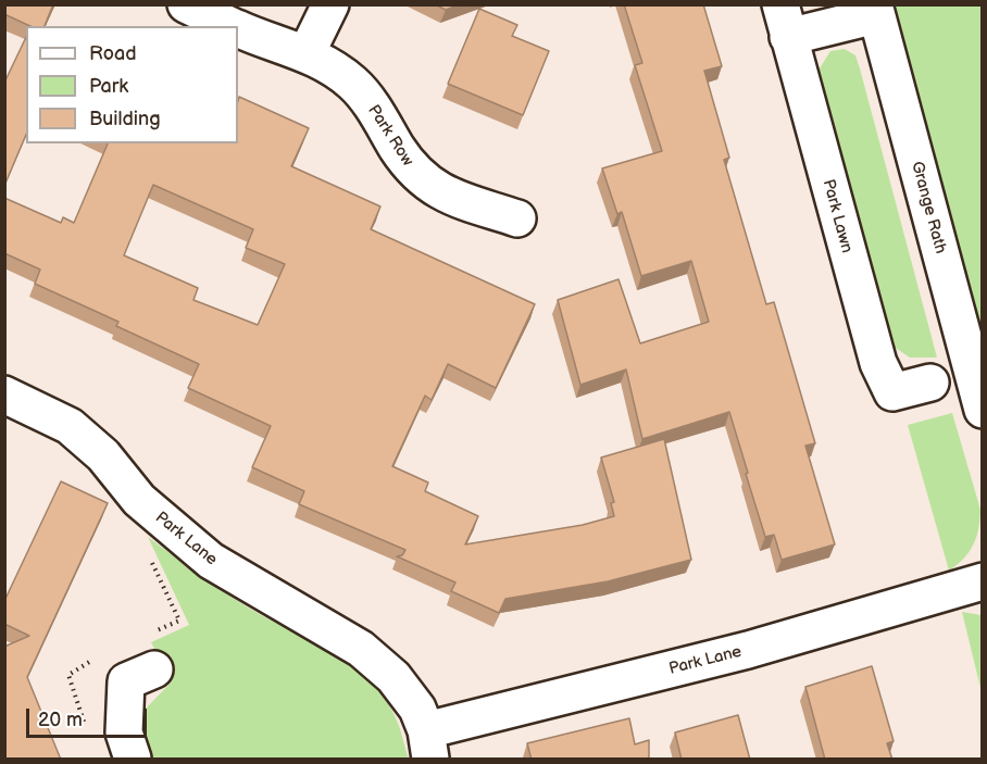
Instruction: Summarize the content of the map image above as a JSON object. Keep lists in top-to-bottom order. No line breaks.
{"streets":{"street":["Park Row","Grange Rath","Park Lawn","Park Lane"]},"crossings":[["Grange Rath","Park Lawn"]],"legend":["Road","Park","Building"],"scale_bar":"20 m"}
